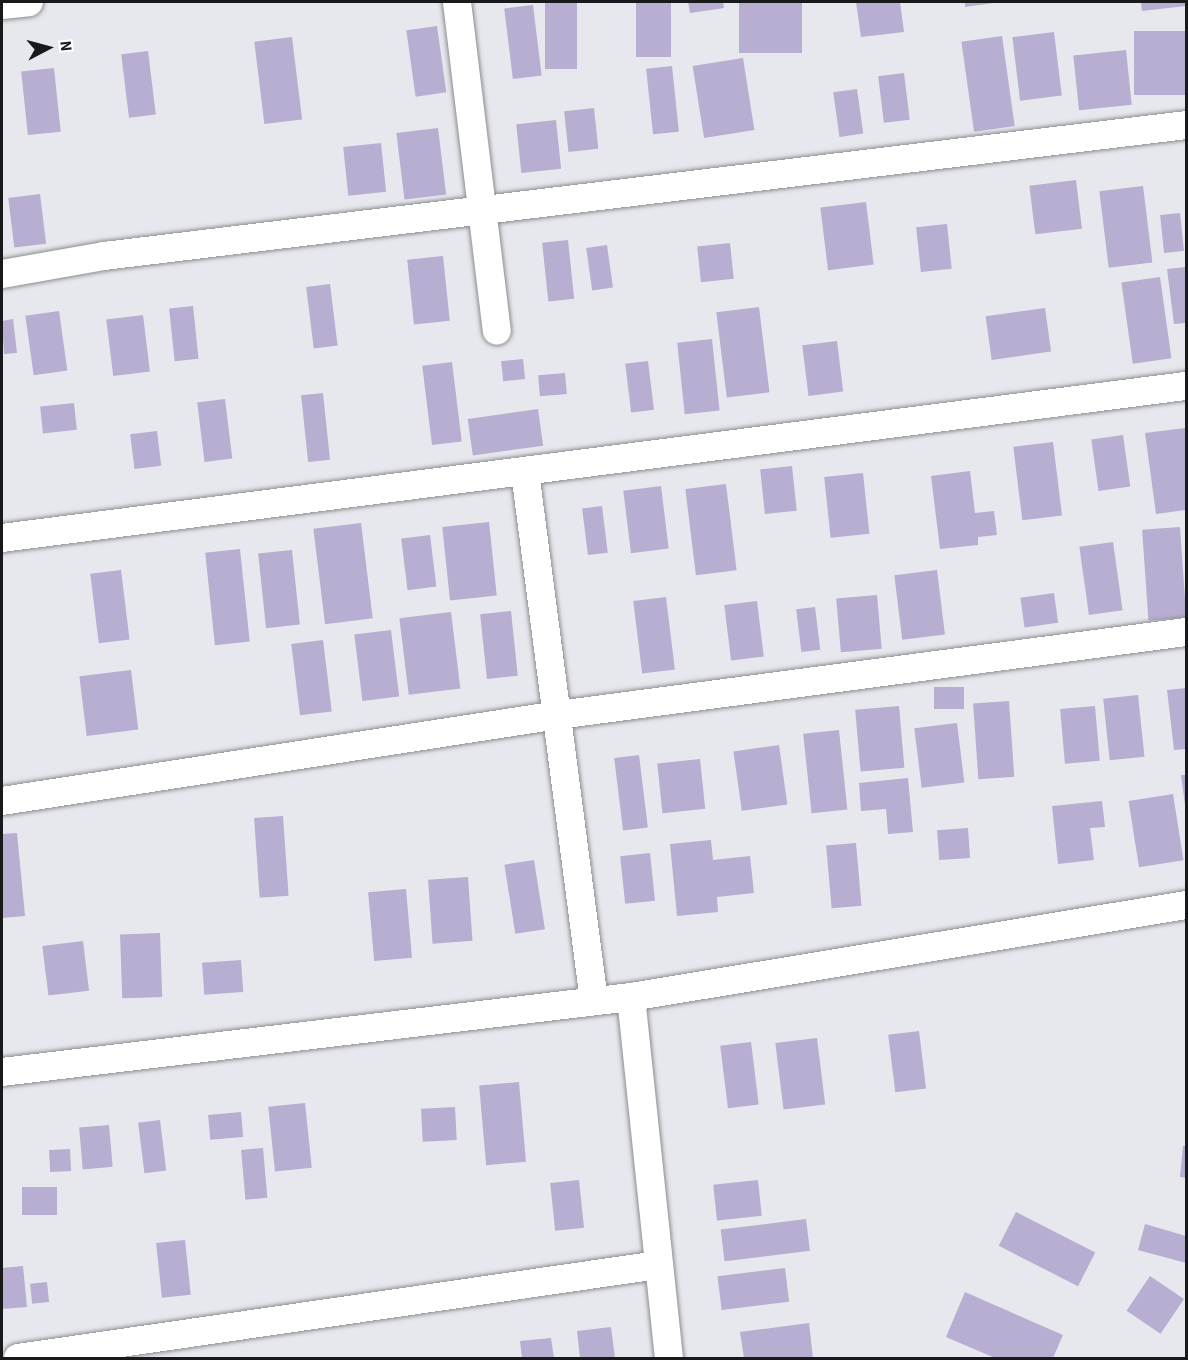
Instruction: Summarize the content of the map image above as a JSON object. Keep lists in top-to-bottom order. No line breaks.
{"north":"right"}
